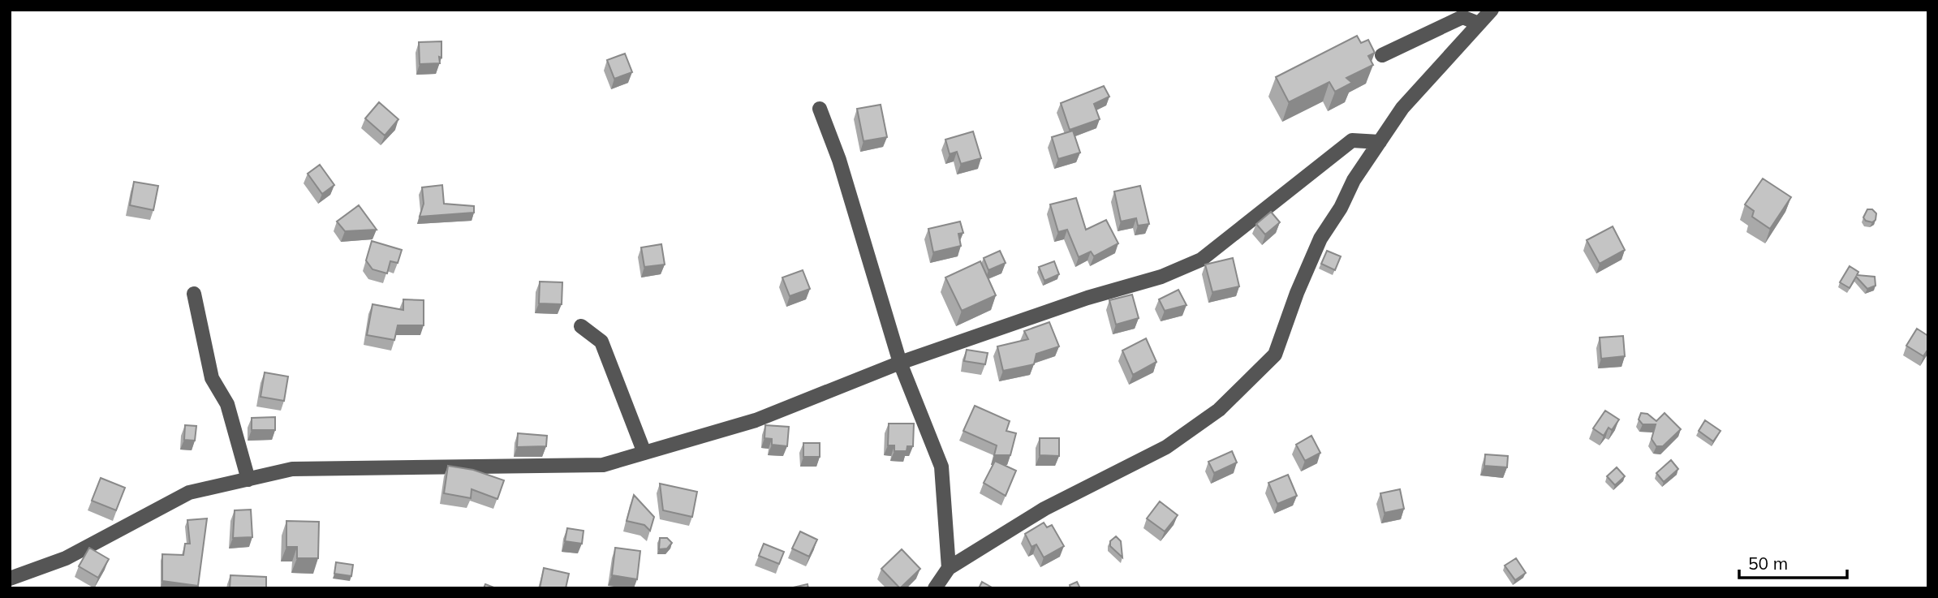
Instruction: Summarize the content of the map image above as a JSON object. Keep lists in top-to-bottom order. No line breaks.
{"scale_bar":"50 m"}
